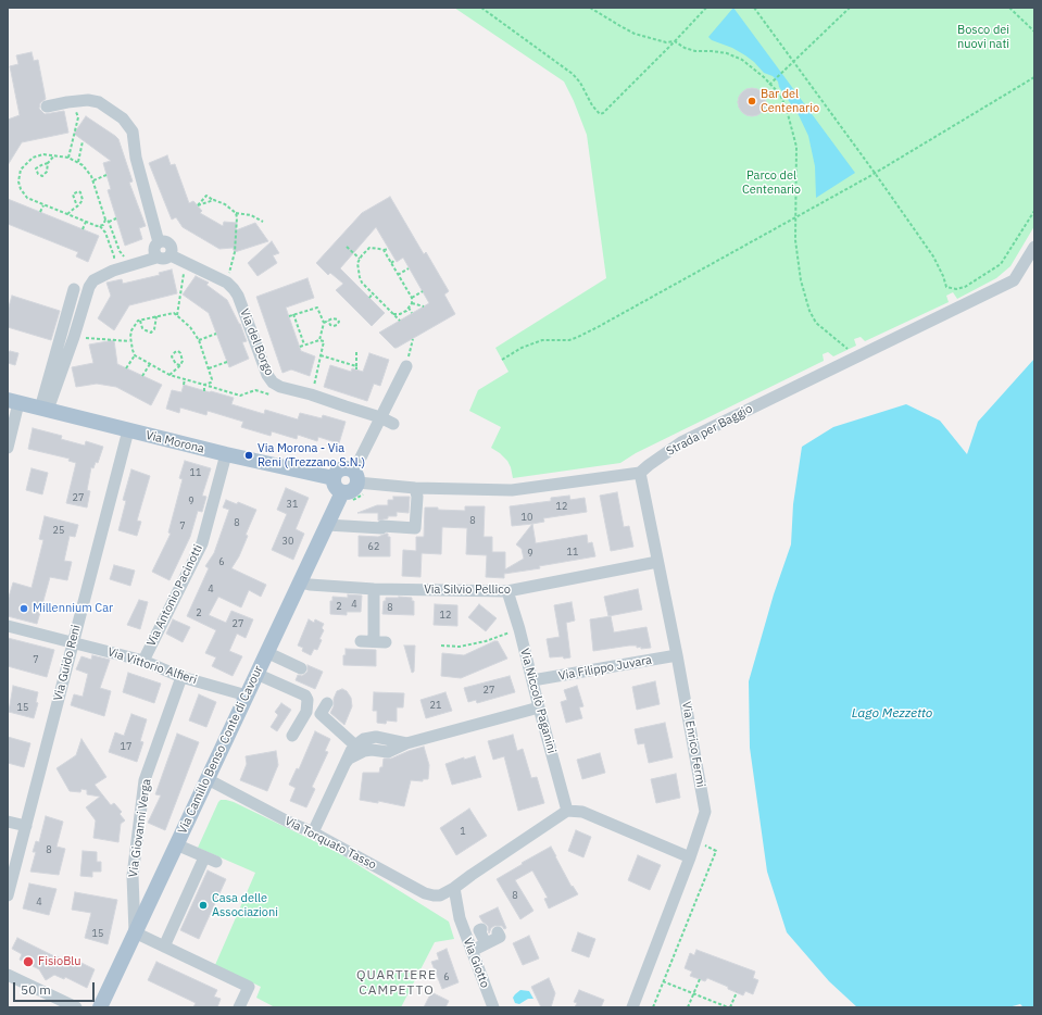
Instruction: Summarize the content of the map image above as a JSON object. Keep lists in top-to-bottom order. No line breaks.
{"streets":{"main road":["Via Morona","Via Camillo Benso Conte di Cavour"],"street":["Via del Borgo","Strada per Baggio","Via Silvio Pellico","Via Antonio Pacinotti","Via Guido Reni","Via Vittorio Alfieri","Via Filippo Juvara","Via Niccolò Paganini","Via Enrico Fermi","Via Giovanni Verga","Via Torquato Tasso","Via Giotto"]},"crossings":[["Strada per Baggio","Via Enrico Fermi"],["Via Morona","Via Antonio Pacinotti"],["Via Morona","Via Guido Reni"],["Via Morona","Via Camillo Benso Conte di Cavour"],["Via Silvio Pellico","Via Niccolò Paganini"],["Via Silvio Pellico","Via Enrico Fermi"],["Via Silvio Pellico","Via Camillo Benso Conte di Cavour"],["Via Antonio Pacinotti","Via Vittorio Alfieri"],["Via Guido Reni","Via Vittorio Alfieri"],["Via Vittorio Alfieri","Via Camillo Benso Conte di Cavour"],["Via Vittorio Alfieri","Via Giovanni Verga"],["Via Filippo Juvara","Via Niccolò Paganini"],["Via Filippo Juvara","Via Enrico Fermi"],["Via Camillo Benso Conte di Cavour","Via Giovanni Verga"],["Via Camillo Benso Conte di Cavour","Via Torquato Tasso"],["Via Torquato Tasso","Via Giotto"]],"districts":["QUARTIERE CAMPETTO"],"water":["Lago Mezzetto"],"parks":["Bosco dei nuovi nati","Parco del Centenario"],"places":["Bar del Centenario","Via Morona - Via Reni (Trezzano S.N.)","Millennium Car","Casa delle Associazioni","FisioBlu"],"house_numbers":["11","27","9","31","12","10","8","8","7","25","30","62","11","9","6","4","4","2","8","2","12","27","7","27","21","15","17","1","8","8","4","15","6"],"scale_bar":"50 m"}
